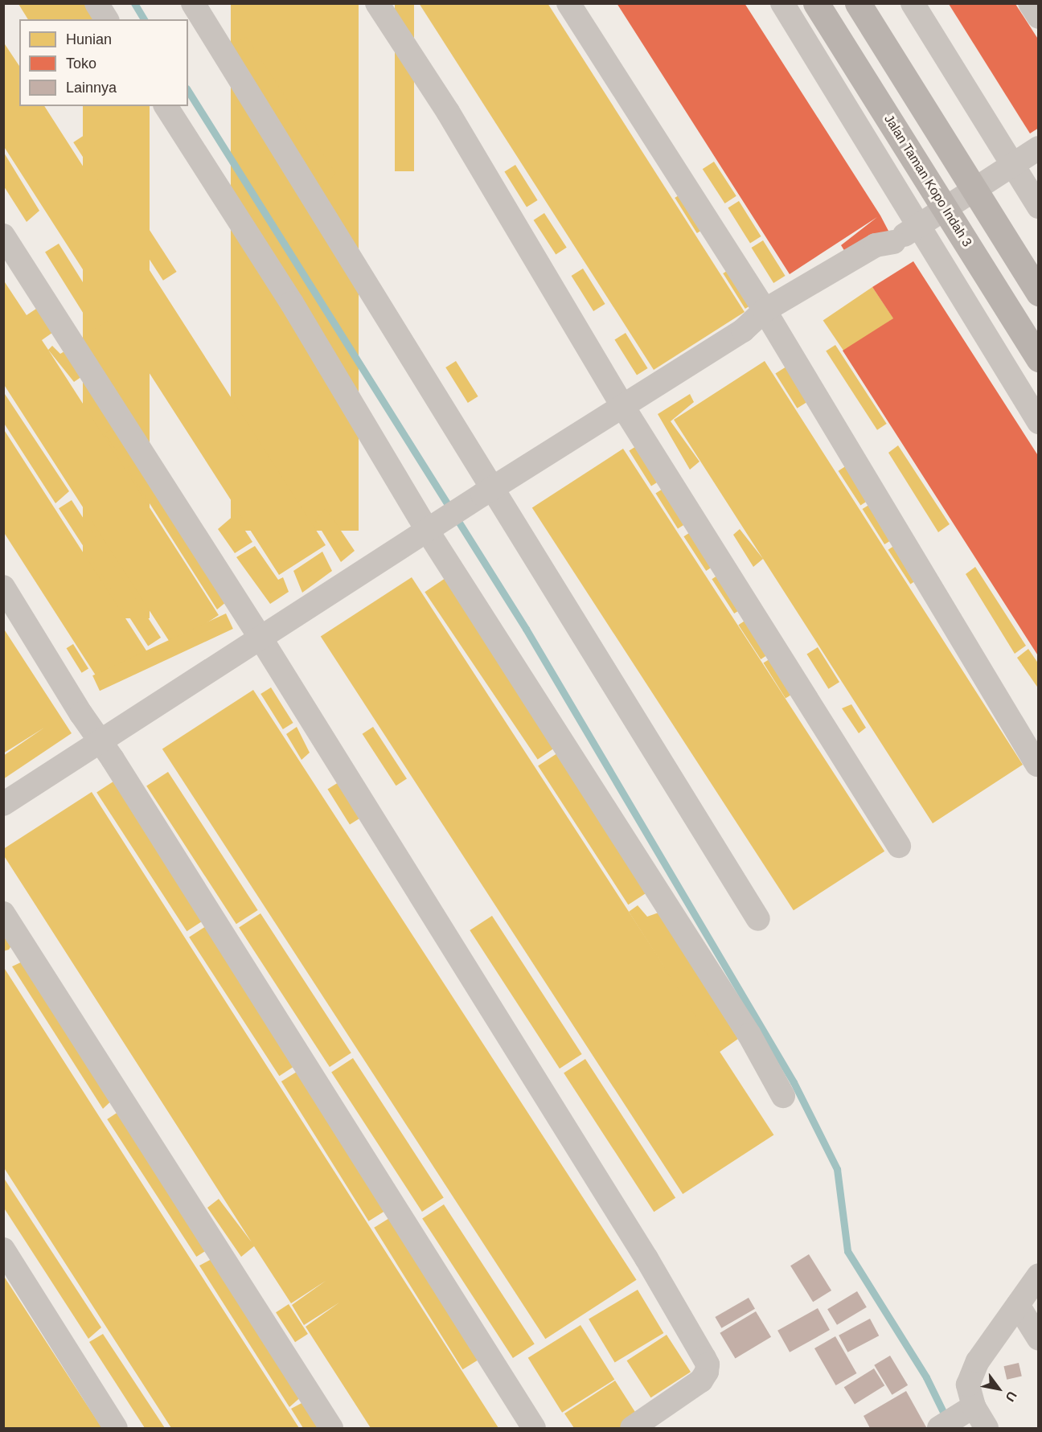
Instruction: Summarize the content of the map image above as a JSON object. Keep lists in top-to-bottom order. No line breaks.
{"streets":{"main road":["Jalan Taman Kopo Indah 3"]},"legend":["Hunian","Toko","Lainnya"],"north":"bottom right"}
